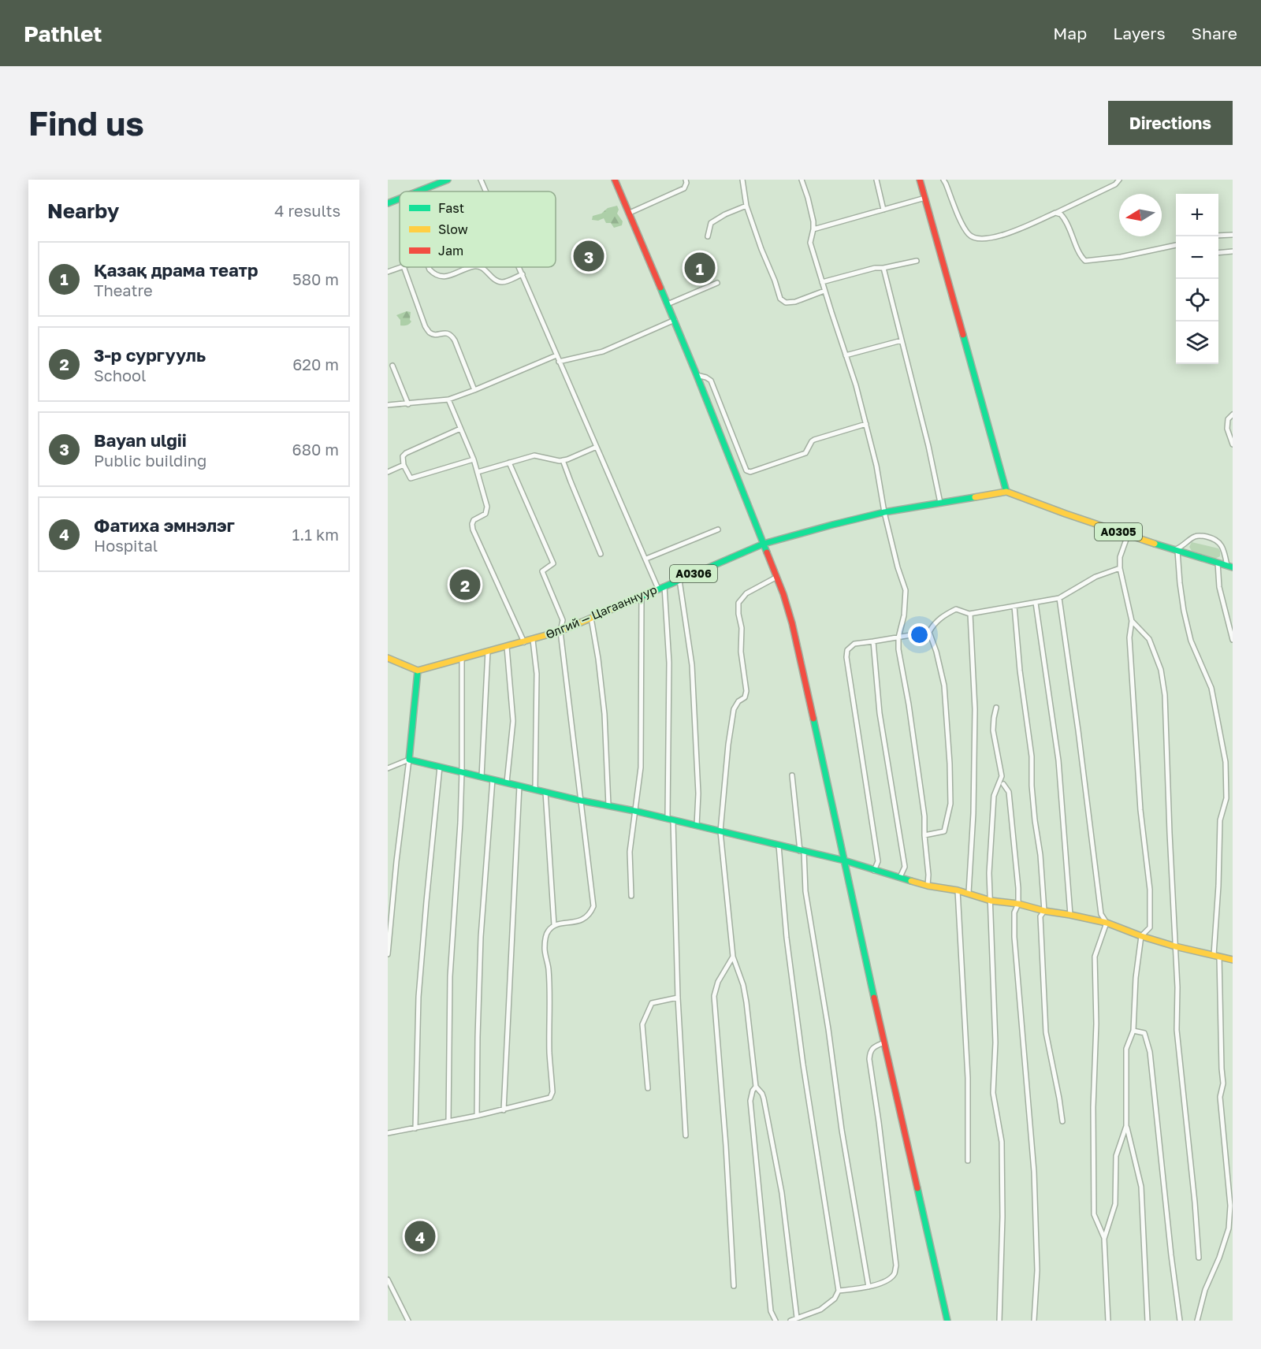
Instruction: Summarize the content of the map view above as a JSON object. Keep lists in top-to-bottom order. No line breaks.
{"streets":{"main road":["A0305","A0306","Өлгий — Цагааннуур"]},"crossings":[["A0305","Өлгий — Цагааннуур"]],"legend":["Fast","Slow","Jam"],"north":"left","page":{"header":"Pathlet","nav":["Map","Layers","Share"],"buttons":"Directions","title":"Find us","heading":["Nearby","4 results"],"map_buttons":["+","−"],"pins":["3","1","2","4"],"list":[{"mark":"1","name":"Қазақ драма театр","note":"Theatre","value":"580 m"},{"mark":"2","name":"3-р сургууль","note":"School","value":"620 m"},{"mark":"3","name":"Bayan ulgii","note":"Public building","value":"680 m"},{"mark":"4","name":"Фатиха эмнэлэг","note":"Hospital","value":"1.1 km"}]}}
